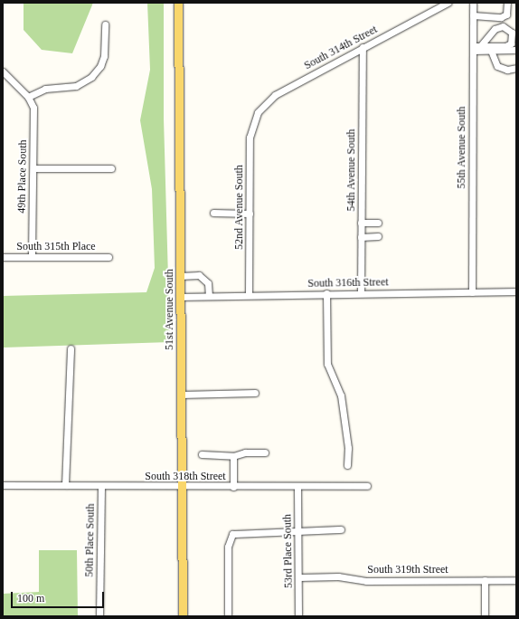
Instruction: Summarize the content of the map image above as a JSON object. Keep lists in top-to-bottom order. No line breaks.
{"streets":{"main road":["51st Avenue South"],"street":["South 314th Street","55th Avenue South","54th Avenue South","49th Place South","52nd Avenue South","South 315th Place","South 316th Street","South 318th Street","50th Place South","53rd Place South","South 319th Street"]},"crossings":[["South 314th Street","54th Avenue South"],["South 314th Street","52nd Avenue South"],["55th Avenue South","South 316th Street"],["54th Avenue South","South 316th Street"],["49th Place South","South 315th Place"],["52nd Avenue South","South 316th Street"],["South 316th Street","51st Avenue South"],["51st Avenue South","South 318th Street"],["South 318th Street","50th Place South"],["South 318th Street","53rd Place South"],["53rd Place South","South 319th Street"]],"scale_bar":"100 m"}
